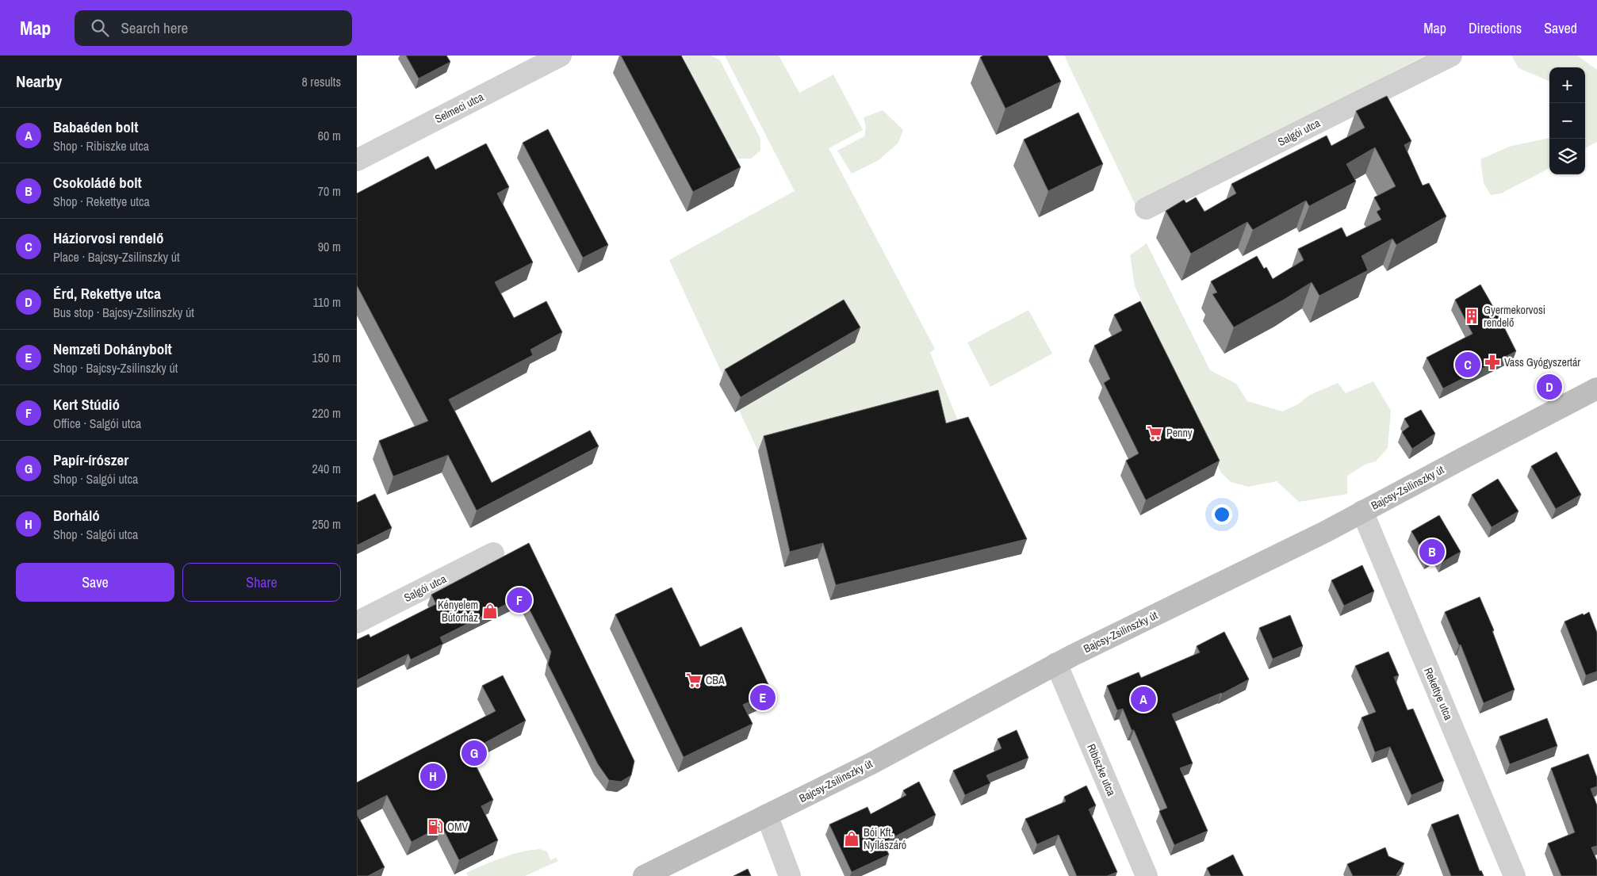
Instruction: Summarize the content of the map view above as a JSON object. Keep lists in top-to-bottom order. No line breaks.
{"streets":{"main road":["Bajcsy-Zsilinszky út"],"street":["Selmeci utca","Salgói utca","Rekettye utca","Ribiszke utca"]},"crossings":[["Bajcsy-Zsilinszky út","Rekettye utca"],["Bajcsy-Zsilinszky út","Ribiszke utca"]],"places":{"building":["Gyermekorvosi rendelő"],"pharmacy":["Vass Gyógyszertár"],"supermarket":["Penny","CBA"],"shop":["Kényelem Bútorház","Bói Kft. Nyílászáró"],"fuel station":["OMV"]},"page":{"header":"Map","search":"Search here","nav":["Map","Directions","Saved"],"heading":["Nearby","8 results"],"map_buttons":["+","−"],"list":[{"mark":"A","name":"Babaéden bolt","note":"Shop · Ribiszke utca","value":"60 m"},{"mark":"B","name":"Csokoládé bolt","note":"Shop · Rekettye utca","value":"70 m"},{"mark":"C","name":"Háziorvosi rendelő","note":"Place · Bajcsy-Zsilinszky út","value":"90 m"},{"mark":"D","name":"Érd, Rekettye utca","note":"Bus stop · Bajcsy-Zsilinszky út","value":"110 m"},{"mark":"E","name":"Nemzeti Dohánybolt","note":"Shop · Bajcsy-Zsilinszky út","value":"150 m"},{"mark":"F","name":"Kert Stúdió","note":"Office · Salgói utca","value":"220 m"},{"mark":"G","name":"Papír-írószer","note":"Shop · Salgói utca","value":"240 m"},{"mark":"H","name":"Borháló","note":"Shop · Salgói utca","value":"250 m"}],"pins":["C","D","B","F","E","A","G","H"],"buttons":["Save","Share"]}}
